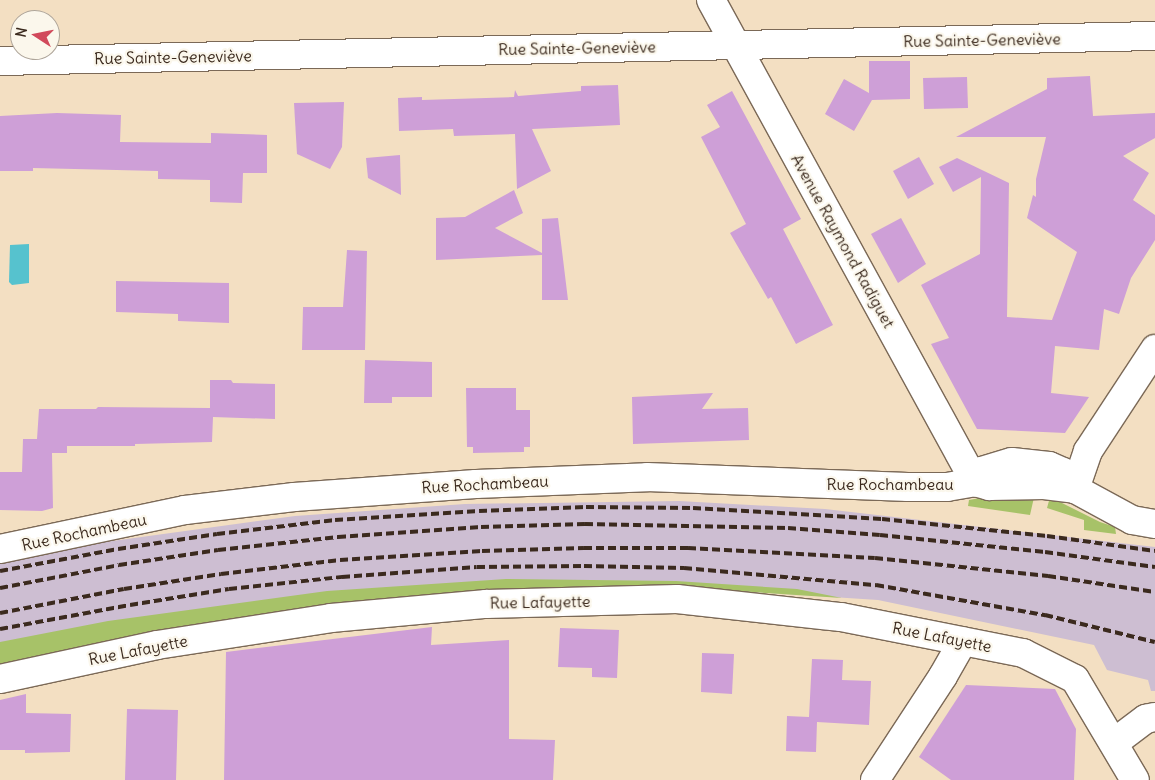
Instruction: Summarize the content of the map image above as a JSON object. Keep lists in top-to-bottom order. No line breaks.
{"streets":{"street":["Rue Sainte-Geneviève","Avenue Raymond Radiguet","Rue Rochambeau","Rue Lafayette"]},"crossings":[["Rue Sainte-Geneviève","Avenue Raymond Radiguet"],["Avenue Raymond Radiguet","Rue Rochambeau"]],"north":"left"}
